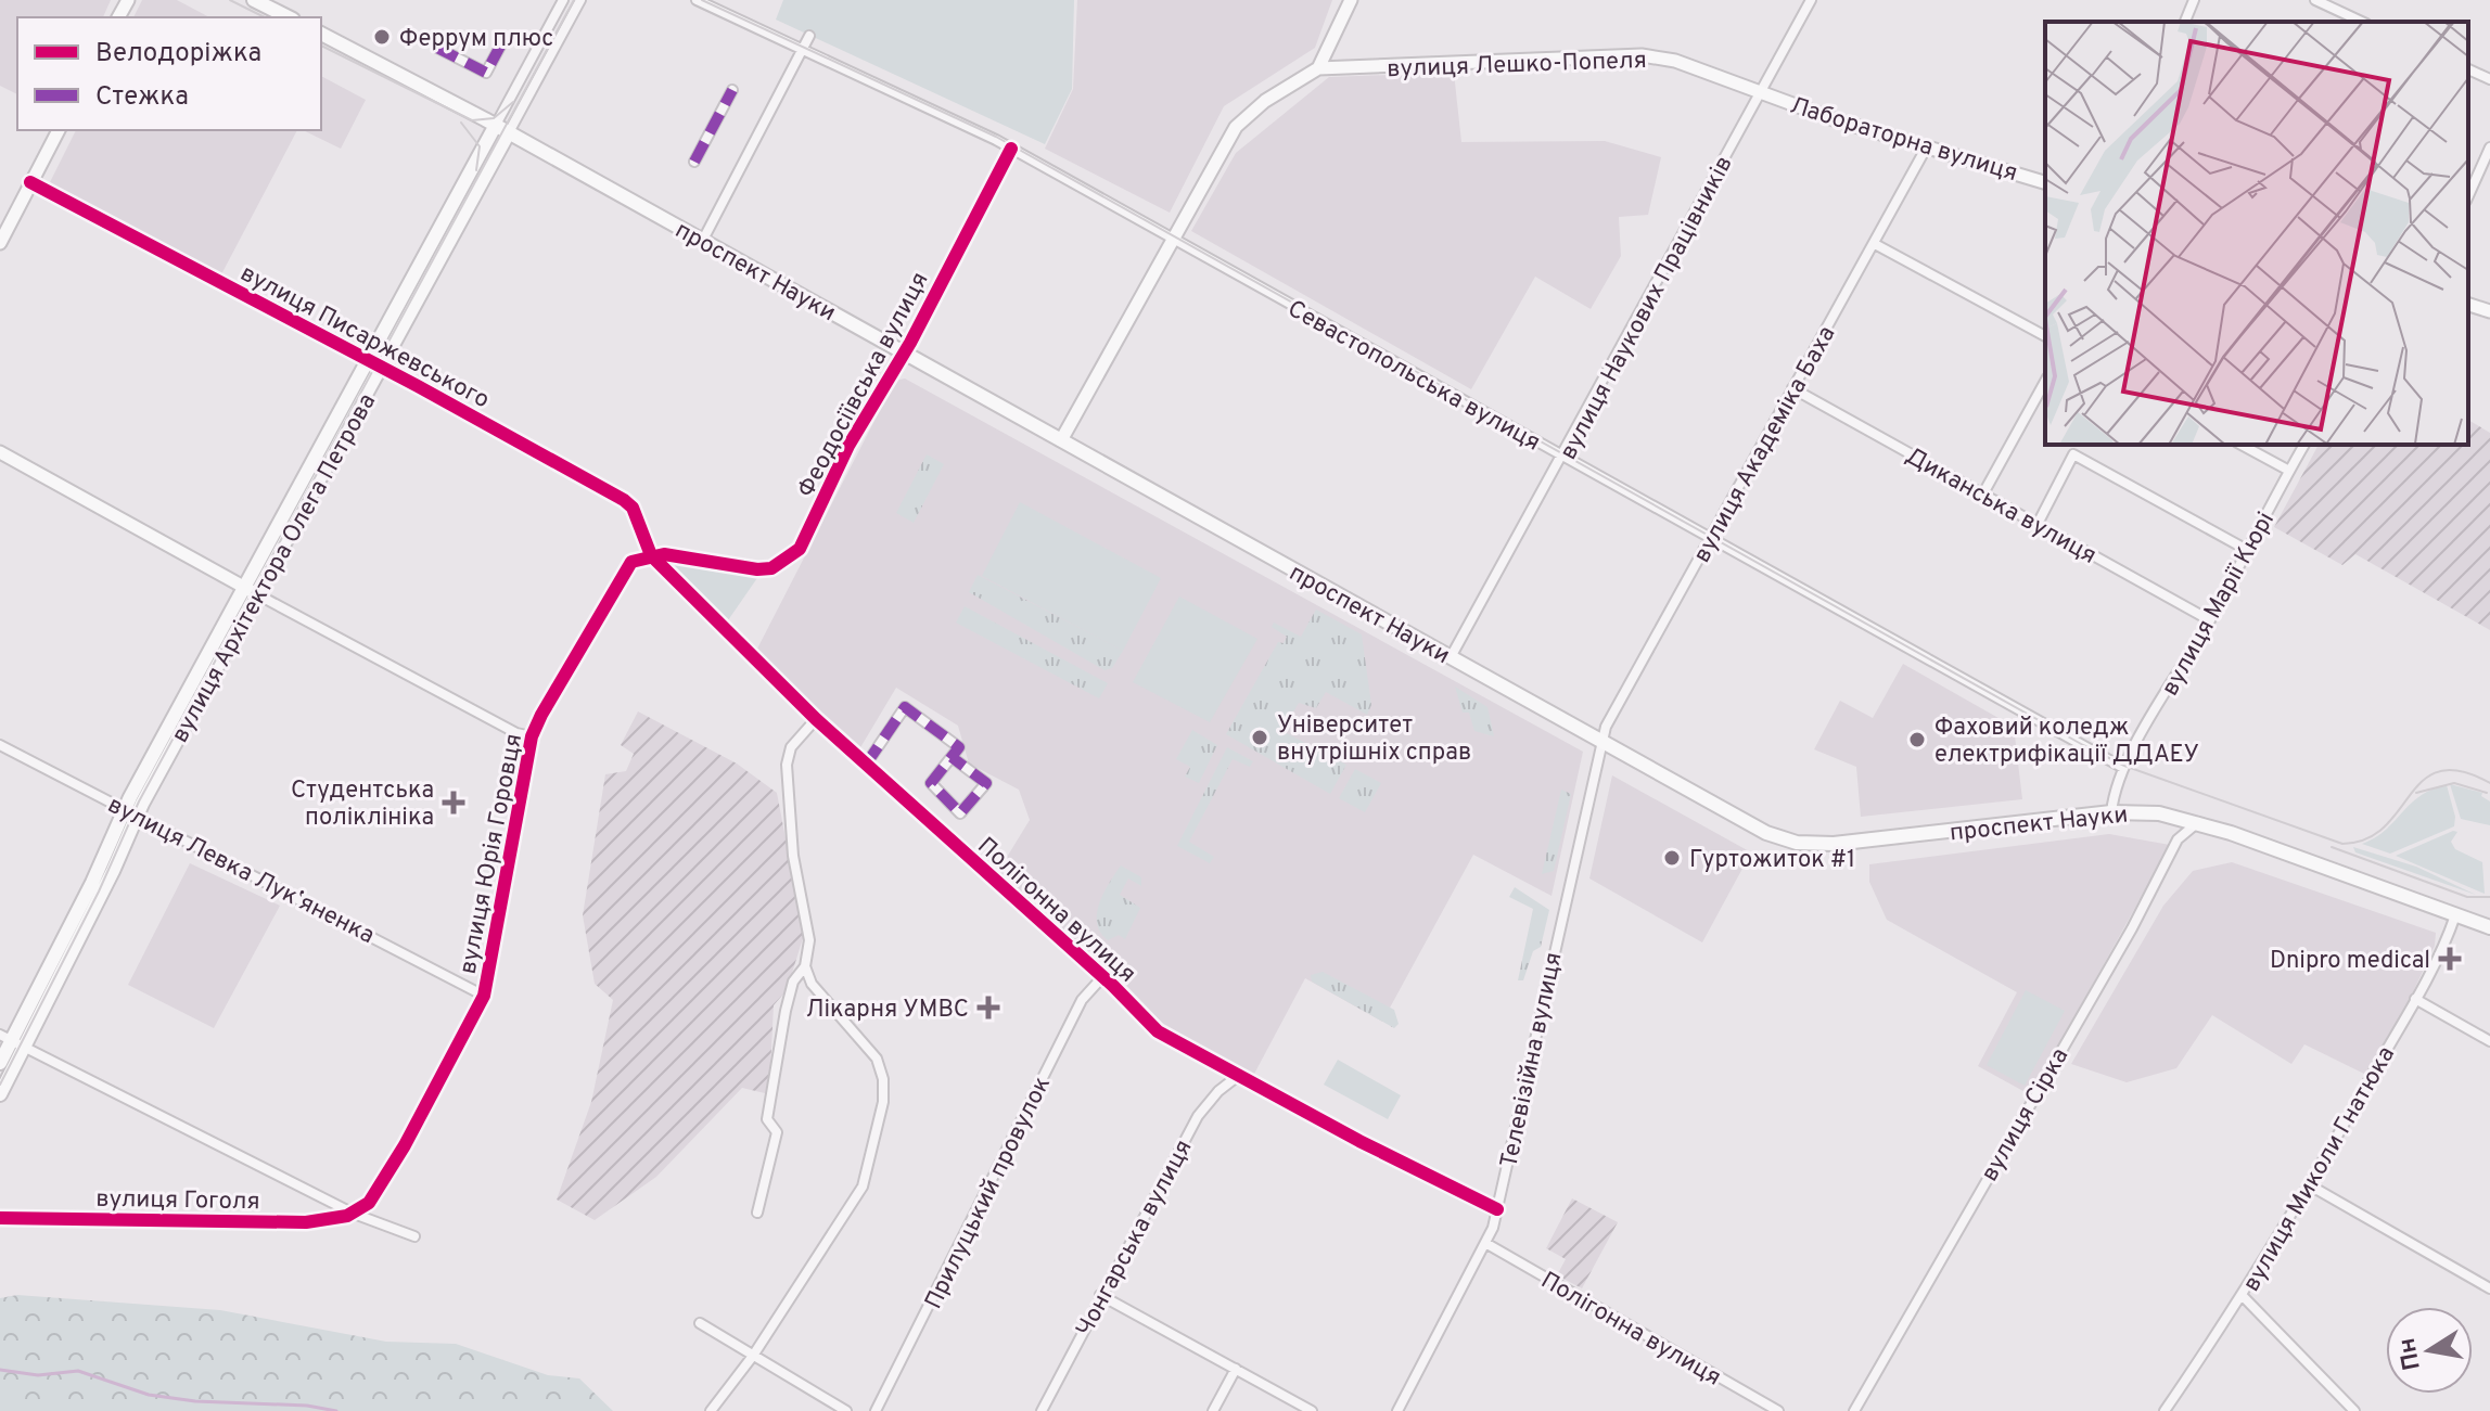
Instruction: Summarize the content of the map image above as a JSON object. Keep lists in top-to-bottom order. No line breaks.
{"streets":{"main road":["вулиця Лешко-Попеля","Лабораторна вулиця","проспект Науки","вулиця Архітектора Олега Петрова"],"street":["вулиця Наукових Працівників","вулиця Писаржевського","Севастопольська вулиця","Феодосіївська вулиця","вулиця Академіка Баха","Диканська вулиця","вулиця Марії Кюрі","вулиця Юрія Горовця","вулиця Левка Лукʼяненка","Полігонна вулиця","Телевізійна вулиця","вулиця Сірка","вулиця Миколи Гнатюка","Прилуцький провулок","вулиця Гоголя","Чонгарська вулиця"]},"crossings":[["вулиця Лешко-Попеля","Лабораторна вулиця"],["вулиця Лешко-Попеля","вулиця Наукових Працівників"],["Лабораторна вулиця","вулиця Наукових Працівників"],["Лабораторна вулиця","вулиця Академіка Баха"],["проспект Науки","вулиця Наукових Працівників"],["проспект Науки","Феодосіївська вулиця"],["проспект Науки","вулиця Академіка Баха"],["проспект Науки","вулиця Архітектора Олега Петрова"],["проспект Науки","вулиця Марії Кюрі"],["проспект Науки","Телевізійна вулиця"],["проспект Науки","вулиця Сірка"],["проспект Науки","вулиця Миколи Гнатюка"],["вулиця Наукових Працівників","Севастопольська вулиця"],["вулиця Писаржевського","Феодосіївська вулиця"],["вулиця Писаржевського","вулиця Архітектора Олега Петрова"],["вулиця Писаржевського","вулиця Юрія Горовця"],["вулиця Писаржевського","Полігонна вулиця"],["Севастопольська вулиця","Феодосіївська вулиця"],["Севастопольська вулиця","вулиця Академіка Баха"],["Севастопольська вулиця","вулиця Марії Кюрі"],["Феодосіївська вулиця","вулиця Юрія Горовця"],["Феодосіївська вулиця","Полігонна вулиця"],["вулиця Академіка Баха","Диканська вулиця"],["вулиця Академіка Баха","Телевізійна вулиця"],["Диканська вулиця","вулиця Марії Кюрі"],["вулиця Архітектора Олега Петрова","вулиця Левка Лукʼяненка"],["вулиця Юрія Горовця","вулиця Левка Лукʼяненка"],["вулиця Юрія Горовця","Полігонна вулиця"],["вулиця Юрія Горовця","вулиця Гоголя"],["Полігонна вулиця","Телевізійна вулиця"],["Полігонна вулиця","Прилуцький провулок"],["Полігонна вулиця","Чонгарська вулиця"]],"places":{"other":["Феррум плюс","Університет внутрішніх справ","Фаховий коледж електрифікації ДДАЕУ","Гуртожиток #1"],"health":["Студентська поліклініка","Dnipro medical","Лікарня УМВС"]},"legend":["Велодоріжка","Стежка"],"north":"left"}
